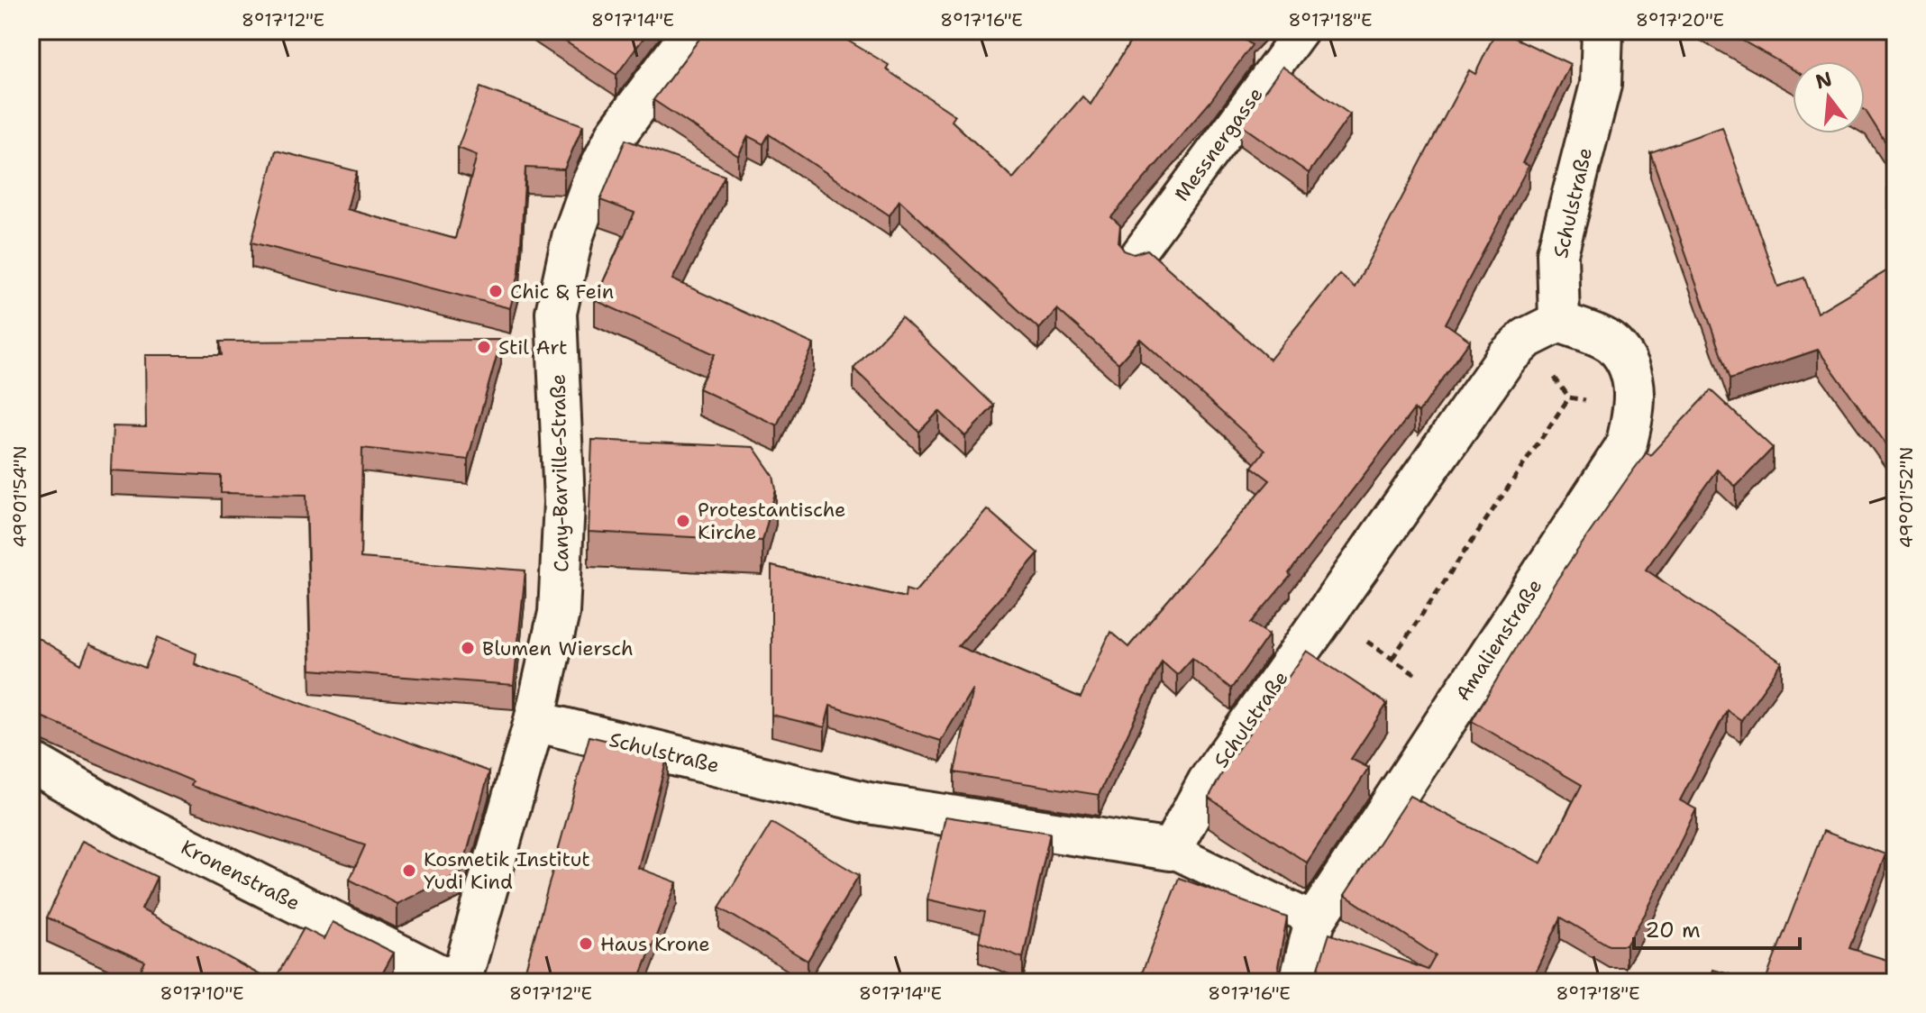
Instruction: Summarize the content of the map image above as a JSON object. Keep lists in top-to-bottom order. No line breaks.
{"streets":{"street":["Schulstraße","Cany-Barville-Straße","Amalienstraße","Kronenstraße"],"lane":["Messnergasse"]},"crossings":[["Schulstraße","Cany-Barville-Straße"],["Schulstraße","Amalienstraße"]],"places":["Chic & Fein","Stil Art","Protestantische Kirche","Blumen Wiersch","Kosmetik Institut Yudi Kind","Haus Krone"],"scale_bar":"20 m","north":"top","coordinates":["8°17'12\"E","8°17'14\"E","8°17'16\"E","8°17'18\"E","8°17'20\"E","49°01'54\"N","49°01'52\"N","8°17'10\"E"]}
